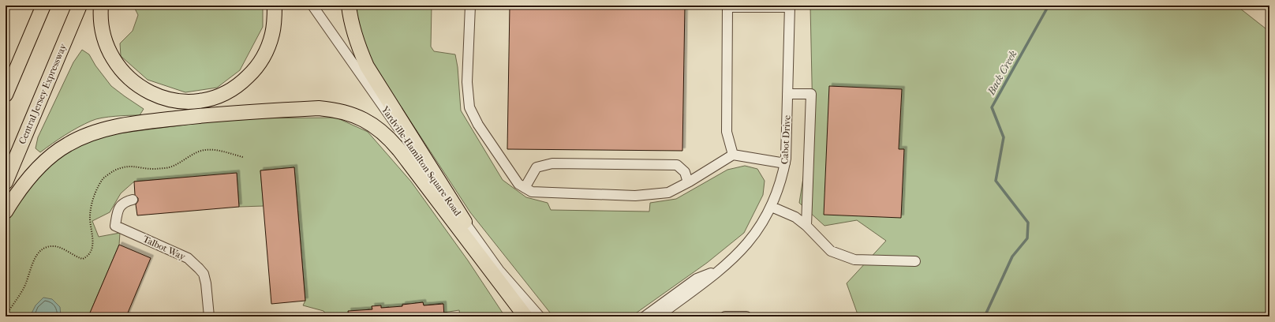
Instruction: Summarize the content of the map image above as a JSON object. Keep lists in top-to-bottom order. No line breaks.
{"streets":{"highway":["Central Jersey Expressway"],"street":["Cabot Drive","Yardville-Hamilton Square Road","Talbot Way"]},"water":["Back Creek"]}
